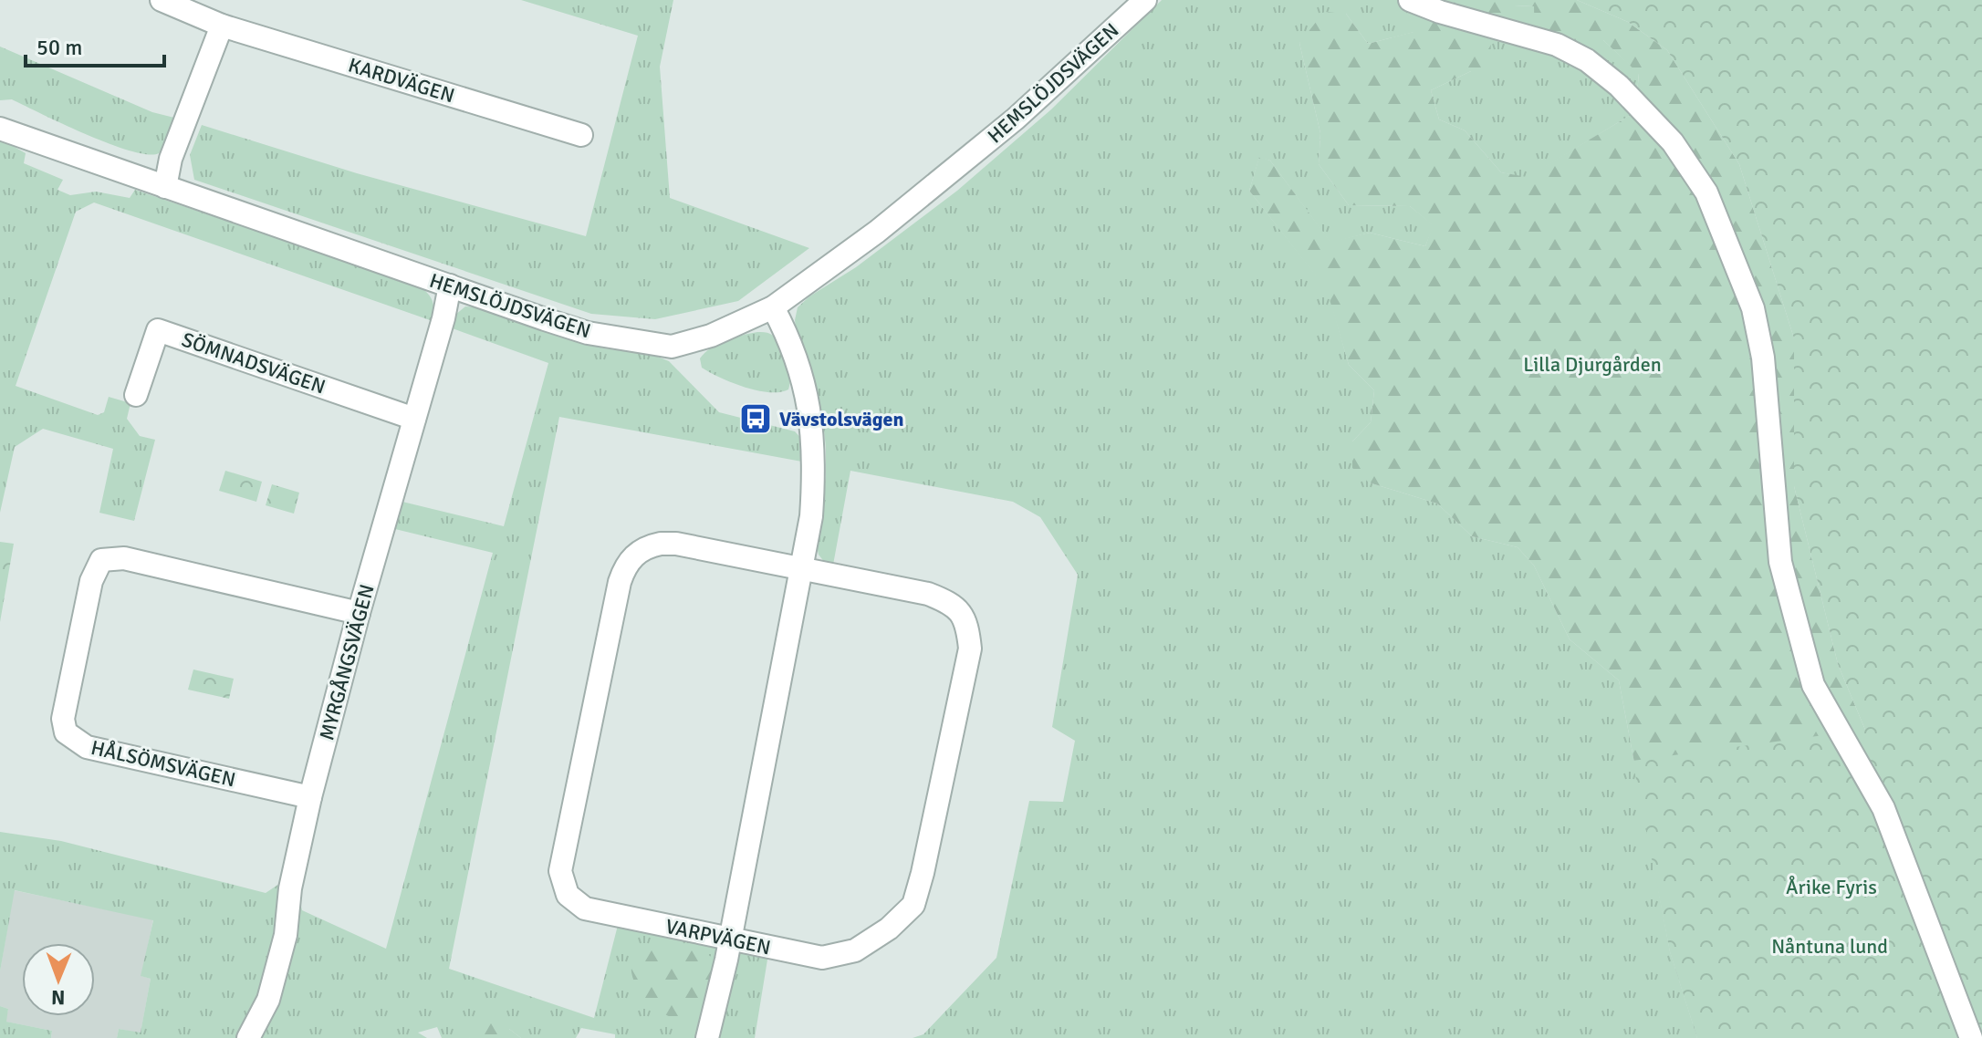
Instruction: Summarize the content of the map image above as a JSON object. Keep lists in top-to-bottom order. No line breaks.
{"streets":{"street":["KARDVÄGEN","HEMSLÖJDSVÄGEN","SÖMNADSVÄGEN","MYRGÅNGSVÄGEN","HÅLSÖMSVÄGEN","VARPVÄGEN"]},"crossings":[["HEMSLÖJDSVÄGEN","MYRGÅNGSVÄGEN"],["SÖMNADSVÄGEN","MYRGÅNGSVÄGEN"],["MYRGÅNGSVÄGEN","HÅLSÖMSVÄGEN"]],"parks":["Lilla Djurgården","Årike Fyris","Nåntuna lund"],"places":{"bus stop":["Vävstolsvägen"]},"scale_bar":"50 m","north":"bottom"}
